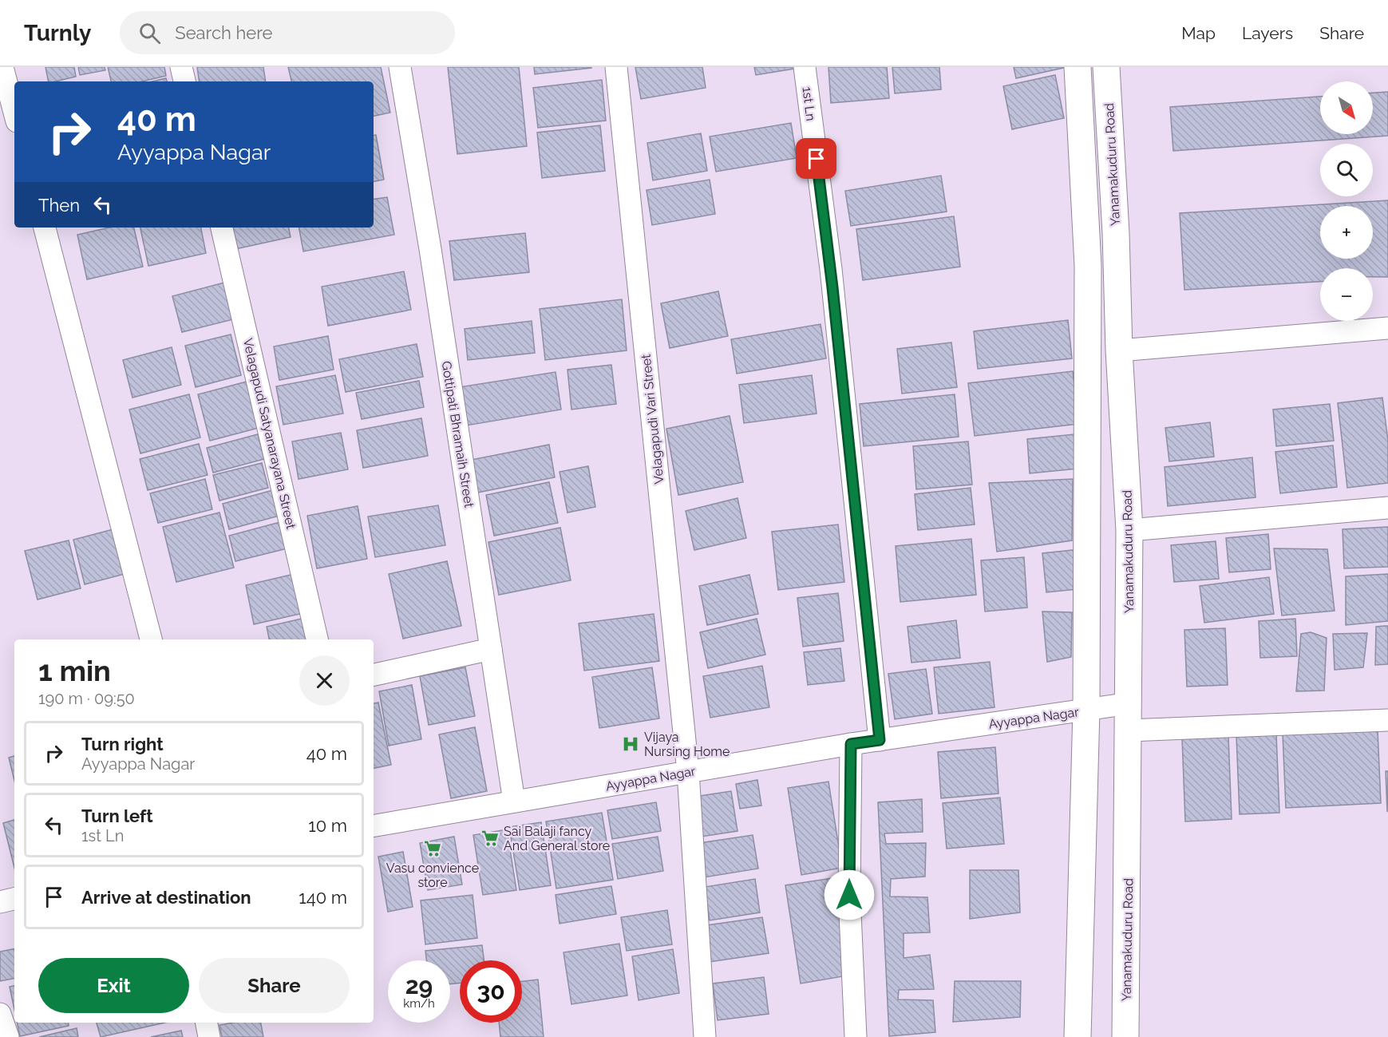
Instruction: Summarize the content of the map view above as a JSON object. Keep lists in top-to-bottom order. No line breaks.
{"streets":{"street":["1st Ln","Yanamakuduru Road","Velagapudi Vari Street","Velagapudi Satyanarayana Street","Gottipati Bhramaih Street","Ayyappa Nagar"]},"crossings":[["1st Ln","Ayyappa Nagar"],["Yanamakuduru Road","Ayyappa Nagar"],["Velagapudi Vari Street","Ayyappa Nagar"],["Gottipati Bhramaih Street","Ayyappa Nagar"]],"places":{"hospital":["Vijaya Nursing Home"],"supermarket":["Sai Balaji fancy And General store","Vasu convience store"]},"north":"bottom right","page":{"header":"Turnly","search":"Search here","nav":["Map","Layers","Share"],"map_buttons":["+","−"],"turn":["40 m","Ayyappa Nagar"],"then":"Then","heading":["1 min","190 m · 09:50"],"list":[{"name":"Turn right","note":"Ayyappa Nagar","value":"40 m"},{"name":"Turn left","note":"1st Ln","value":"10 m"},{"name":"Arrive at destination","value":"140 m"}],"buttons":["Exit","Share"],"speed":"29 km/h","limit":"30"}}
